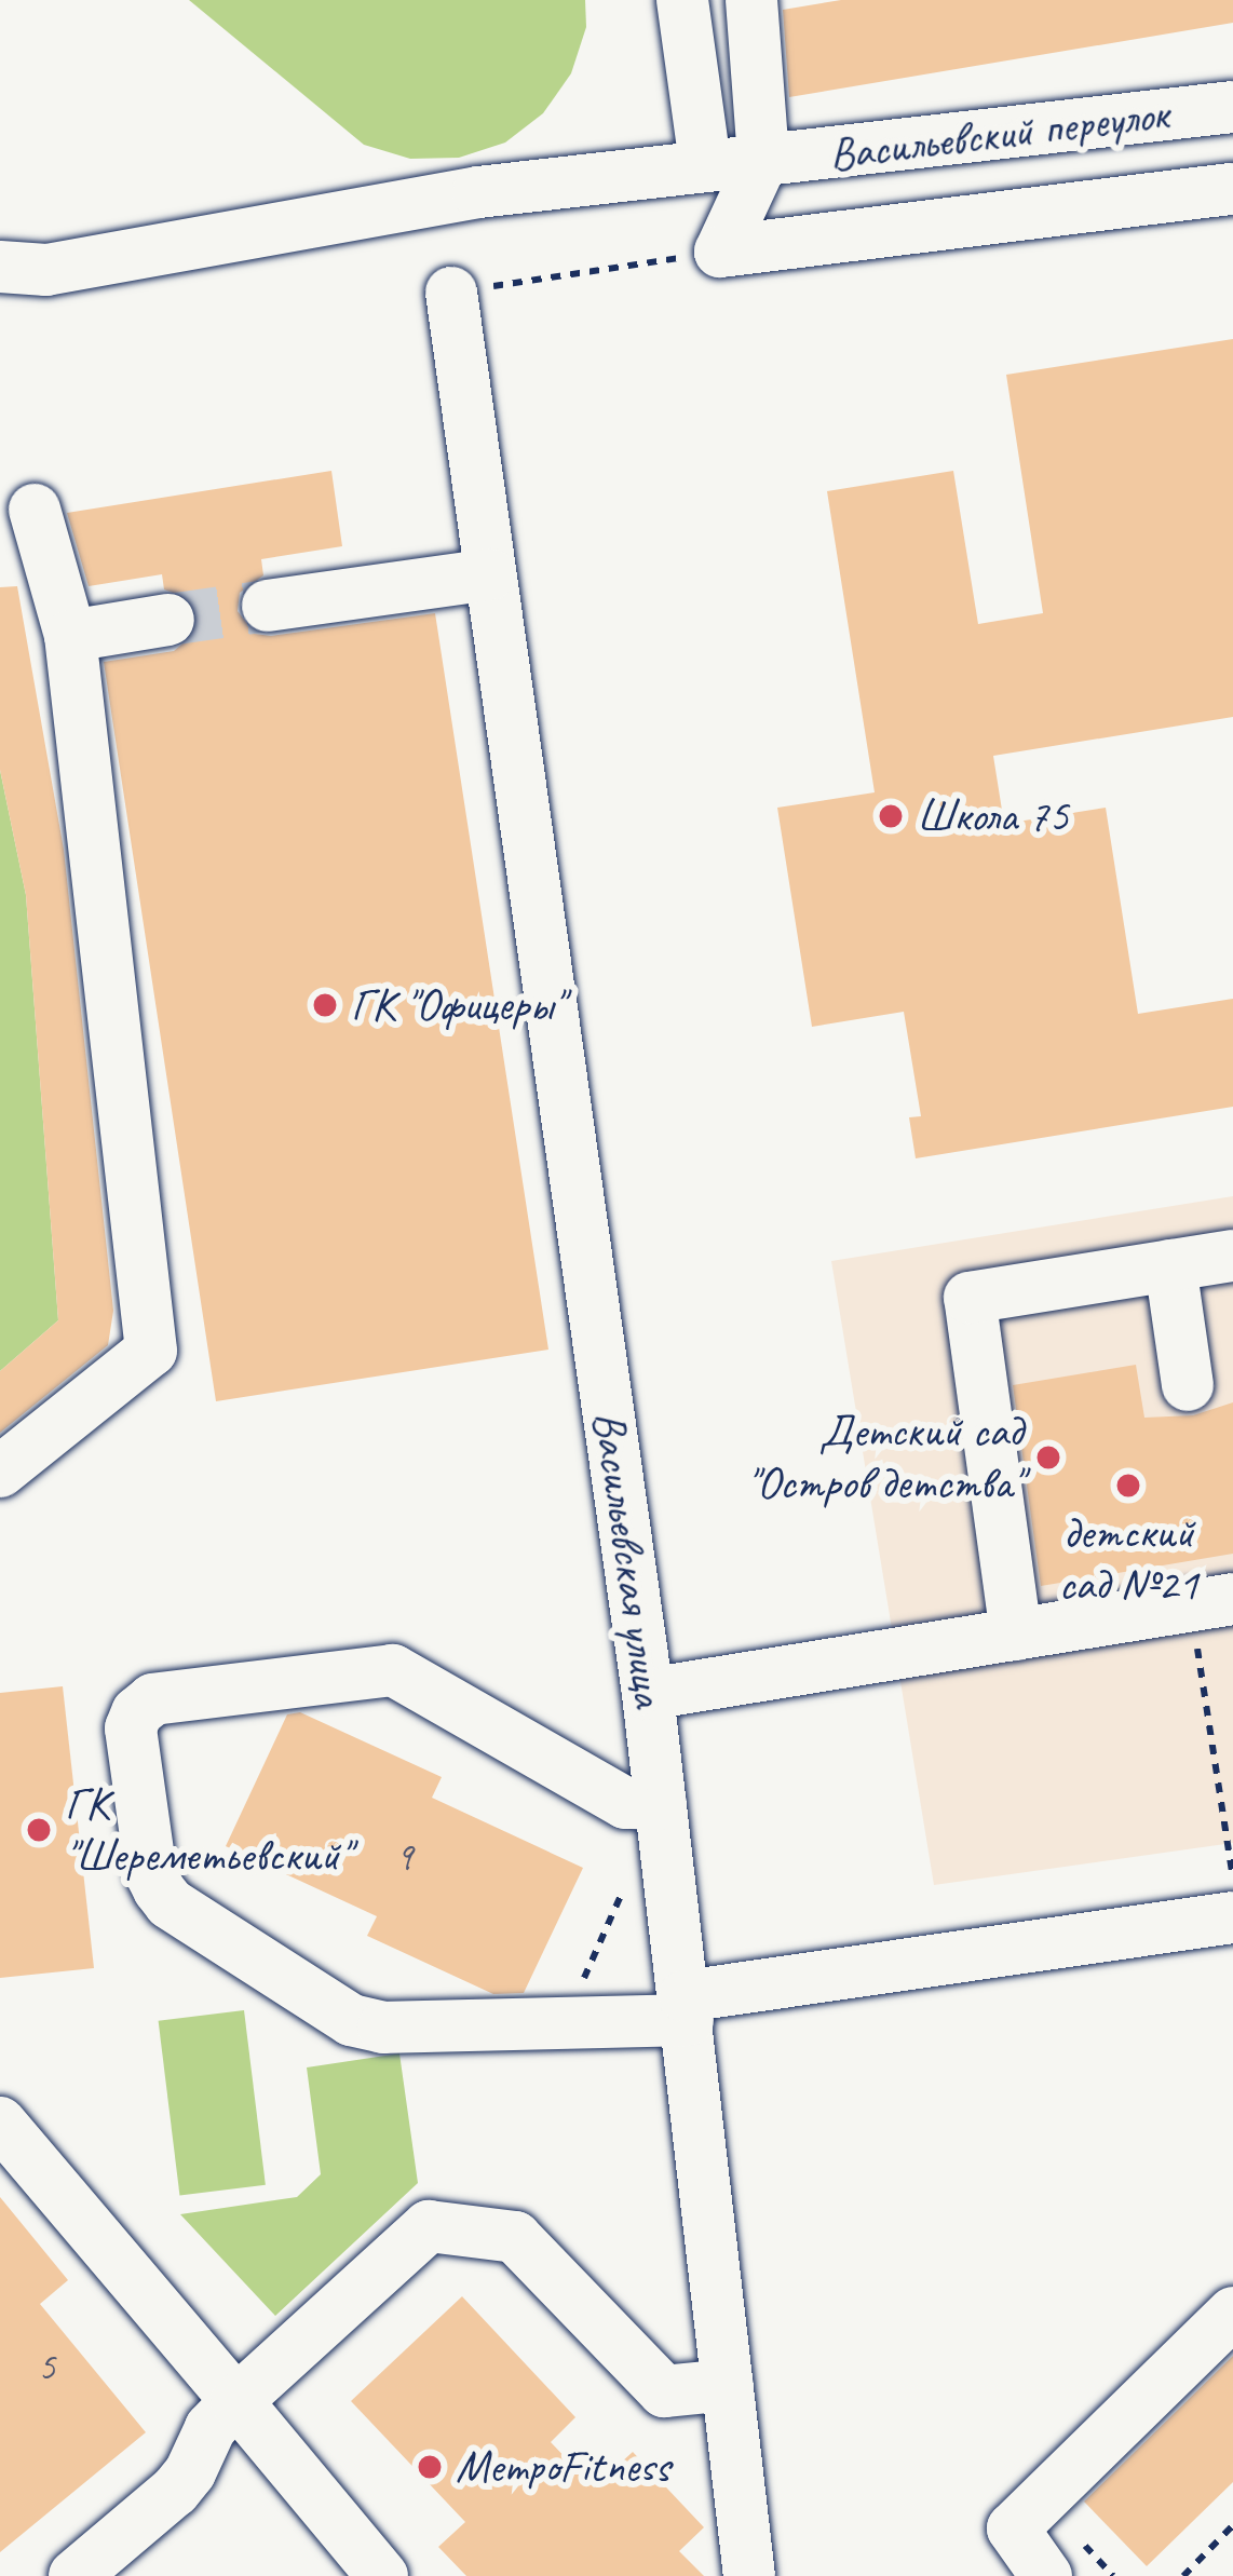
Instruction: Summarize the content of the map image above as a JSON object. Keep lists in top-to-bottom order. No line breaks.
{"streets":{"street":["Васильевский переулок","Васильевская улица"]},"places":["Школа 75","ГК \"Офицеры\"","Детский сад \"Остров детства\"","детский сад №21","ГК \"Шереметьевский\"","МетроFitness"],"house_numbers":["9","5"]}
